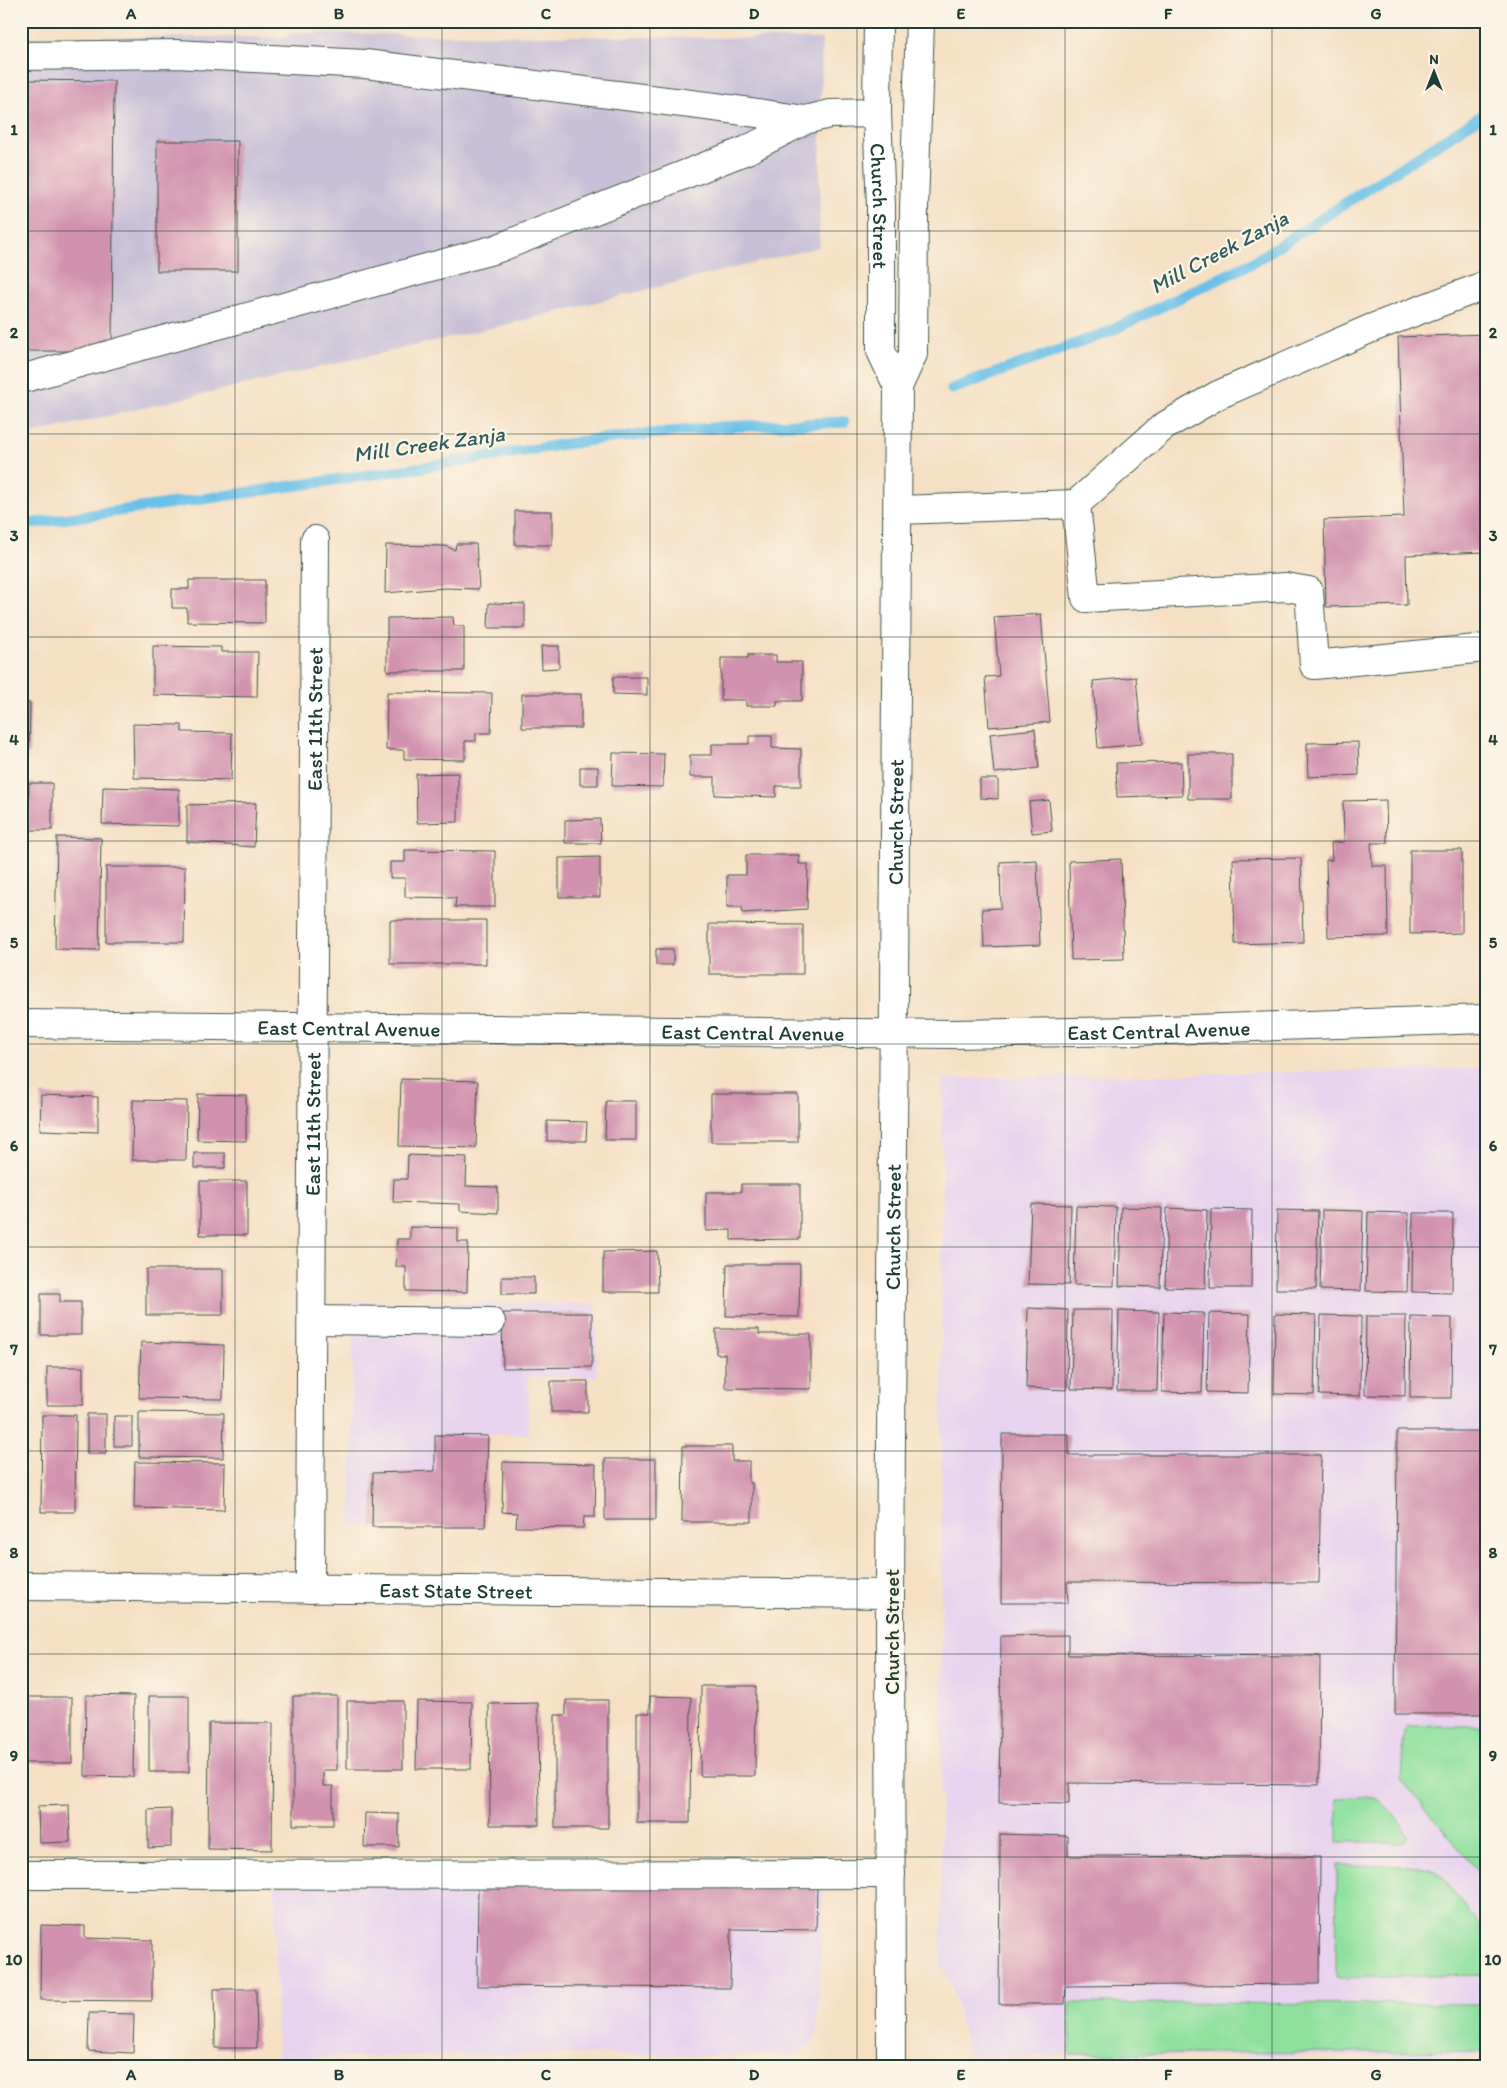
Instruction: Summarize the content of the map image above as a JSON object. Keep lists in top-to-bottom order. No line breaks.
{"streets":{"street":["Church Street","East 11th Street","East Central Avenue","East State Street"]},"crossings":[["Church Street","East Central Avenue"],["Church Street","East State Street"],["East 11th Street","East Central Avenue"],["East 11th Street","East State Street"]],"water":["Mill Creek Zanja"],"north":"top","grid":{"columns":["A","B","C","D","E","F","G"],"rows":["1","2","3","4","5","6","7","8","9","10"]}}
